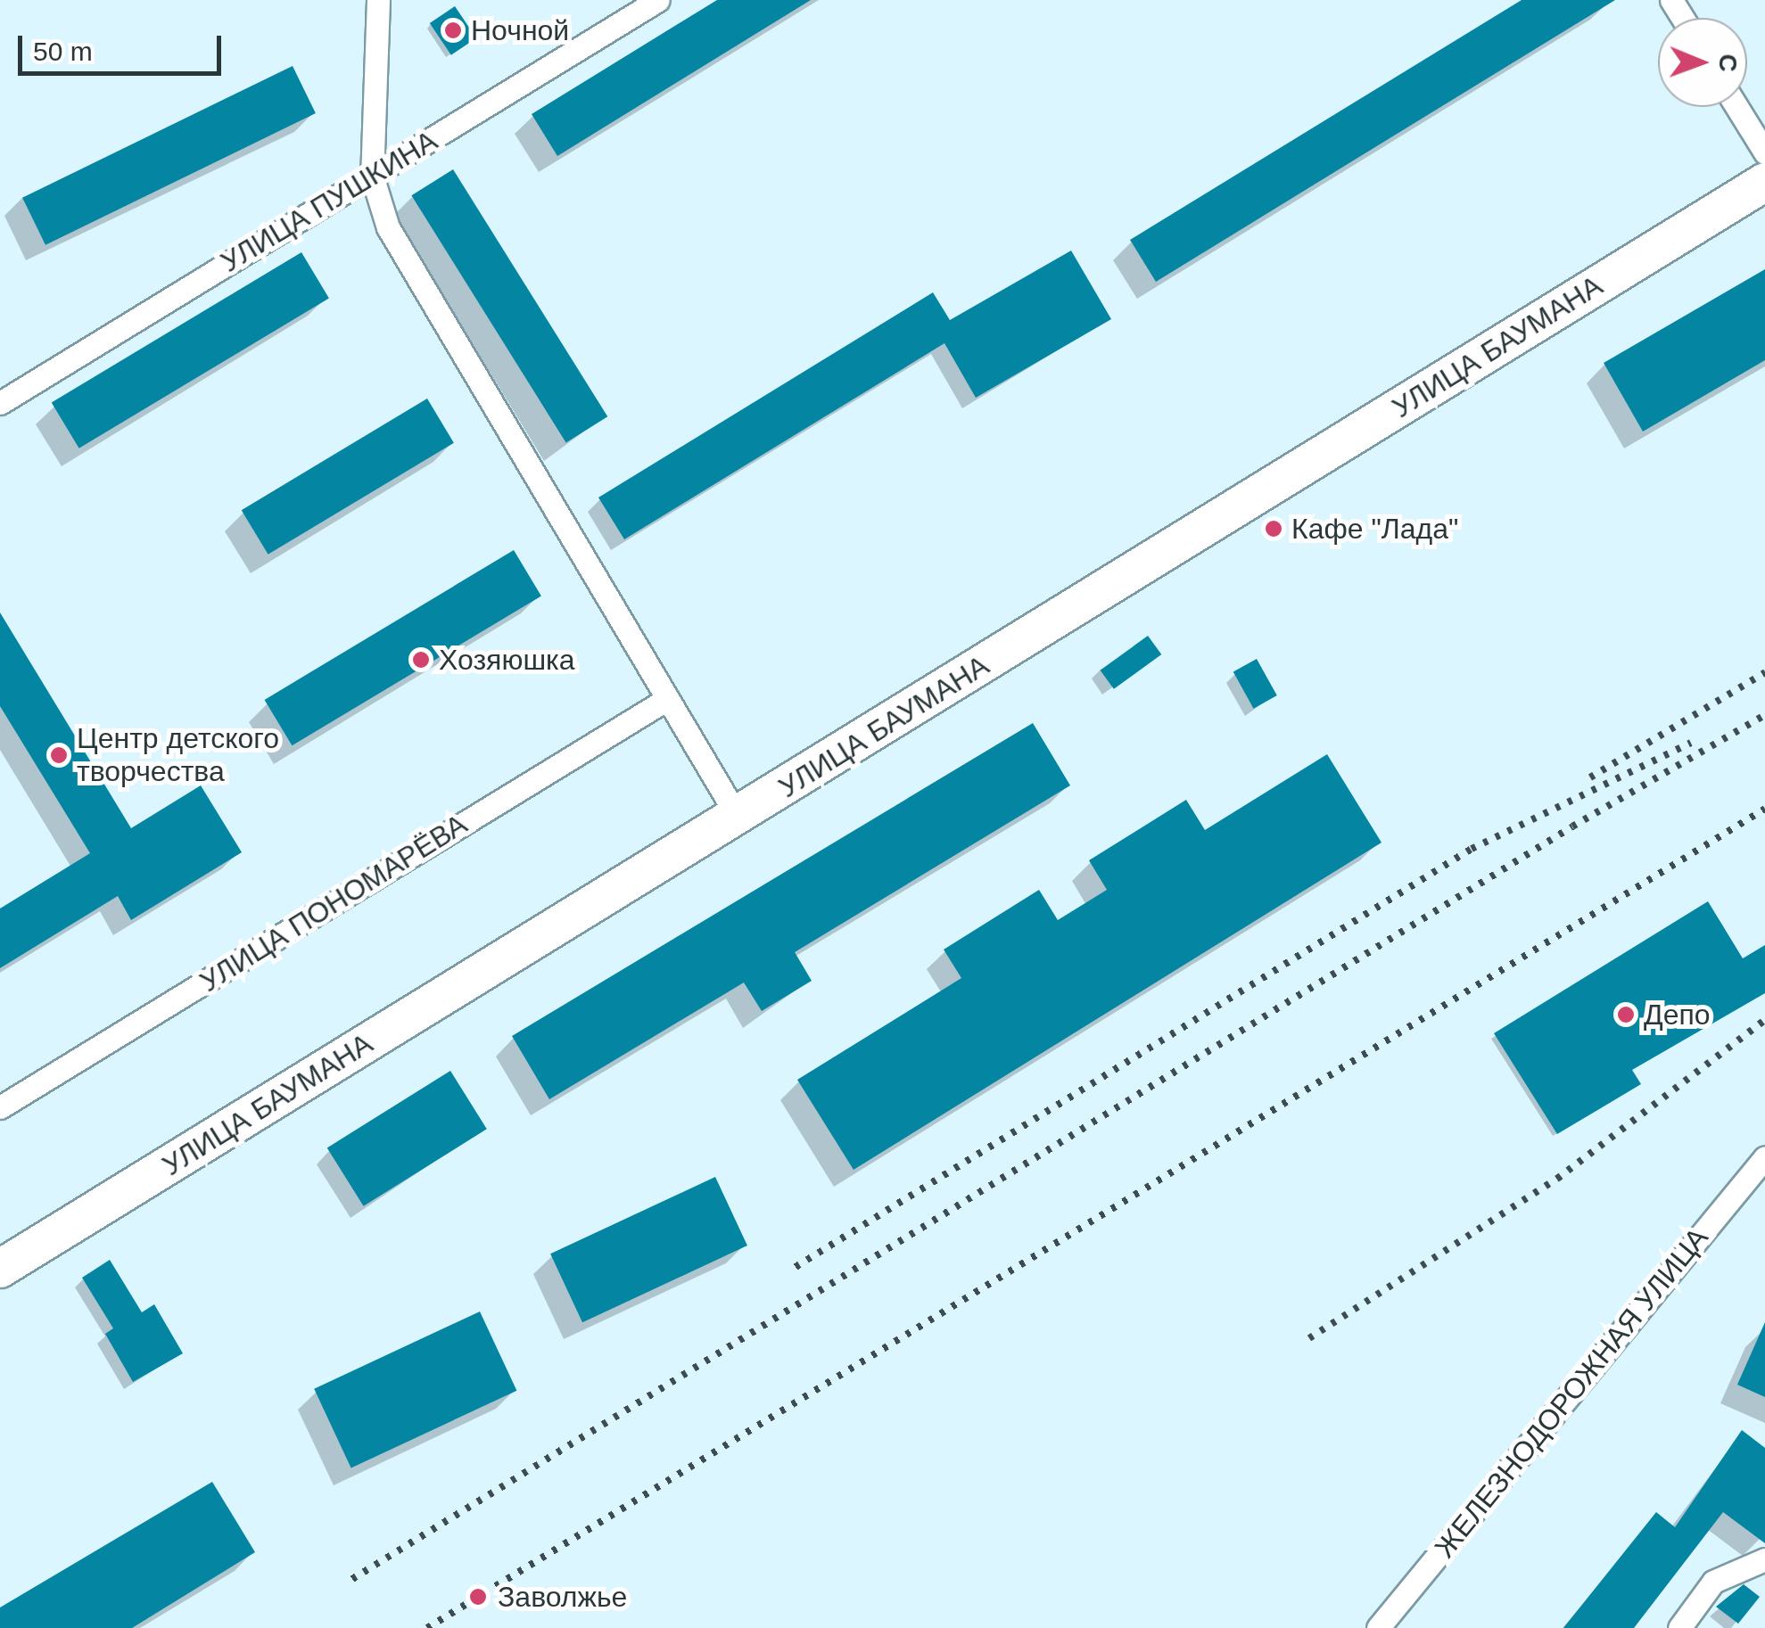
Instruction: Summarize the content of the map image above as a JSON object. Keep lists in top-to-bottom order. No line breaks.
{"streets":{"main road":["УЛИЦА БАУМАНА"],"street":["УЛИЦА ПУШКИНА","УЛИЦА ПОНОМАРЁВА","ЖЕЛЕЗНОДОРОЖНАЯ УЛИЦА"]},"places":["Ночной","Кафе \"Лада\"","Хозяюшка","Центр детского творчества","Депо","Заволжье"],"scale_bar":"50 m","north":"right"}
